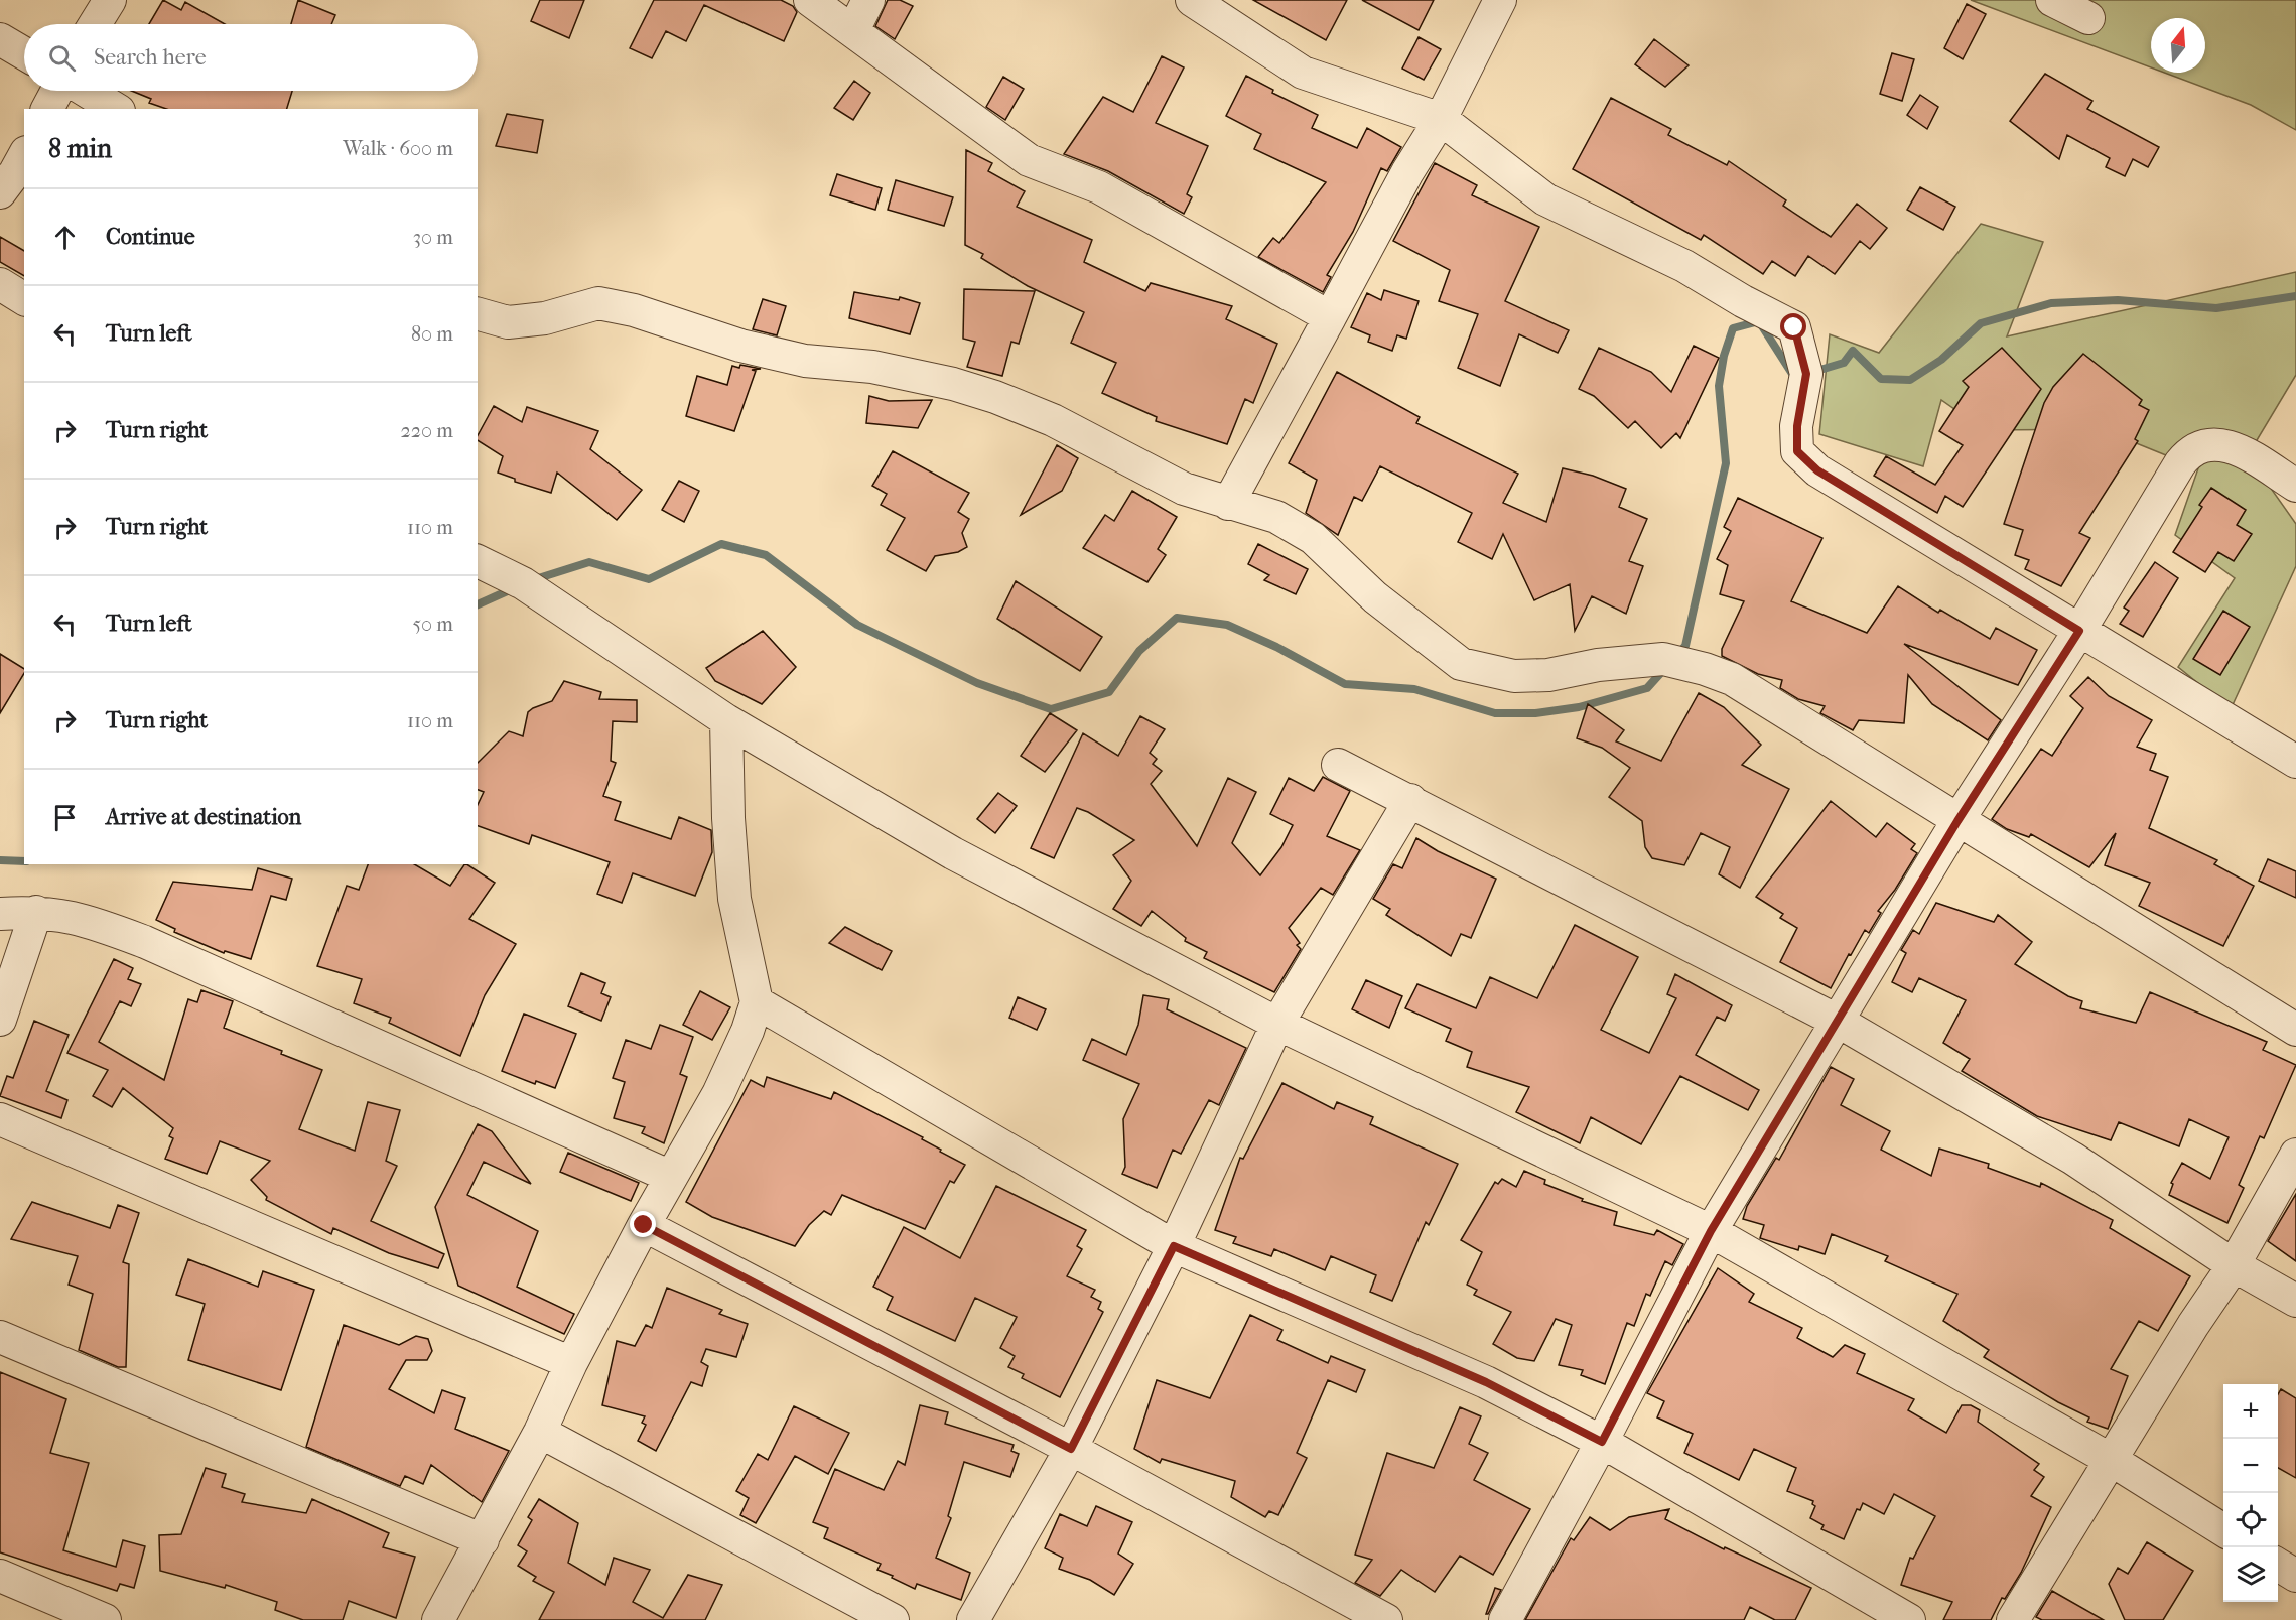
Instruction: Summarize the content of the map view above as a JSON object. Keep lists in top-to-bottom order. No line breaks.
{"north":"top","page":{"search":"Search here","heading":["8 min","Walk · 600 m"],"list":[["Continue","30 m"],["Turn left","80 m"],["Turn right","220 m"],["Turn right","110 m"],["Turn left","50 m"],["Turn right","110 m"],"Arrive at destination"],"map_buttons":["+","−"]}}
